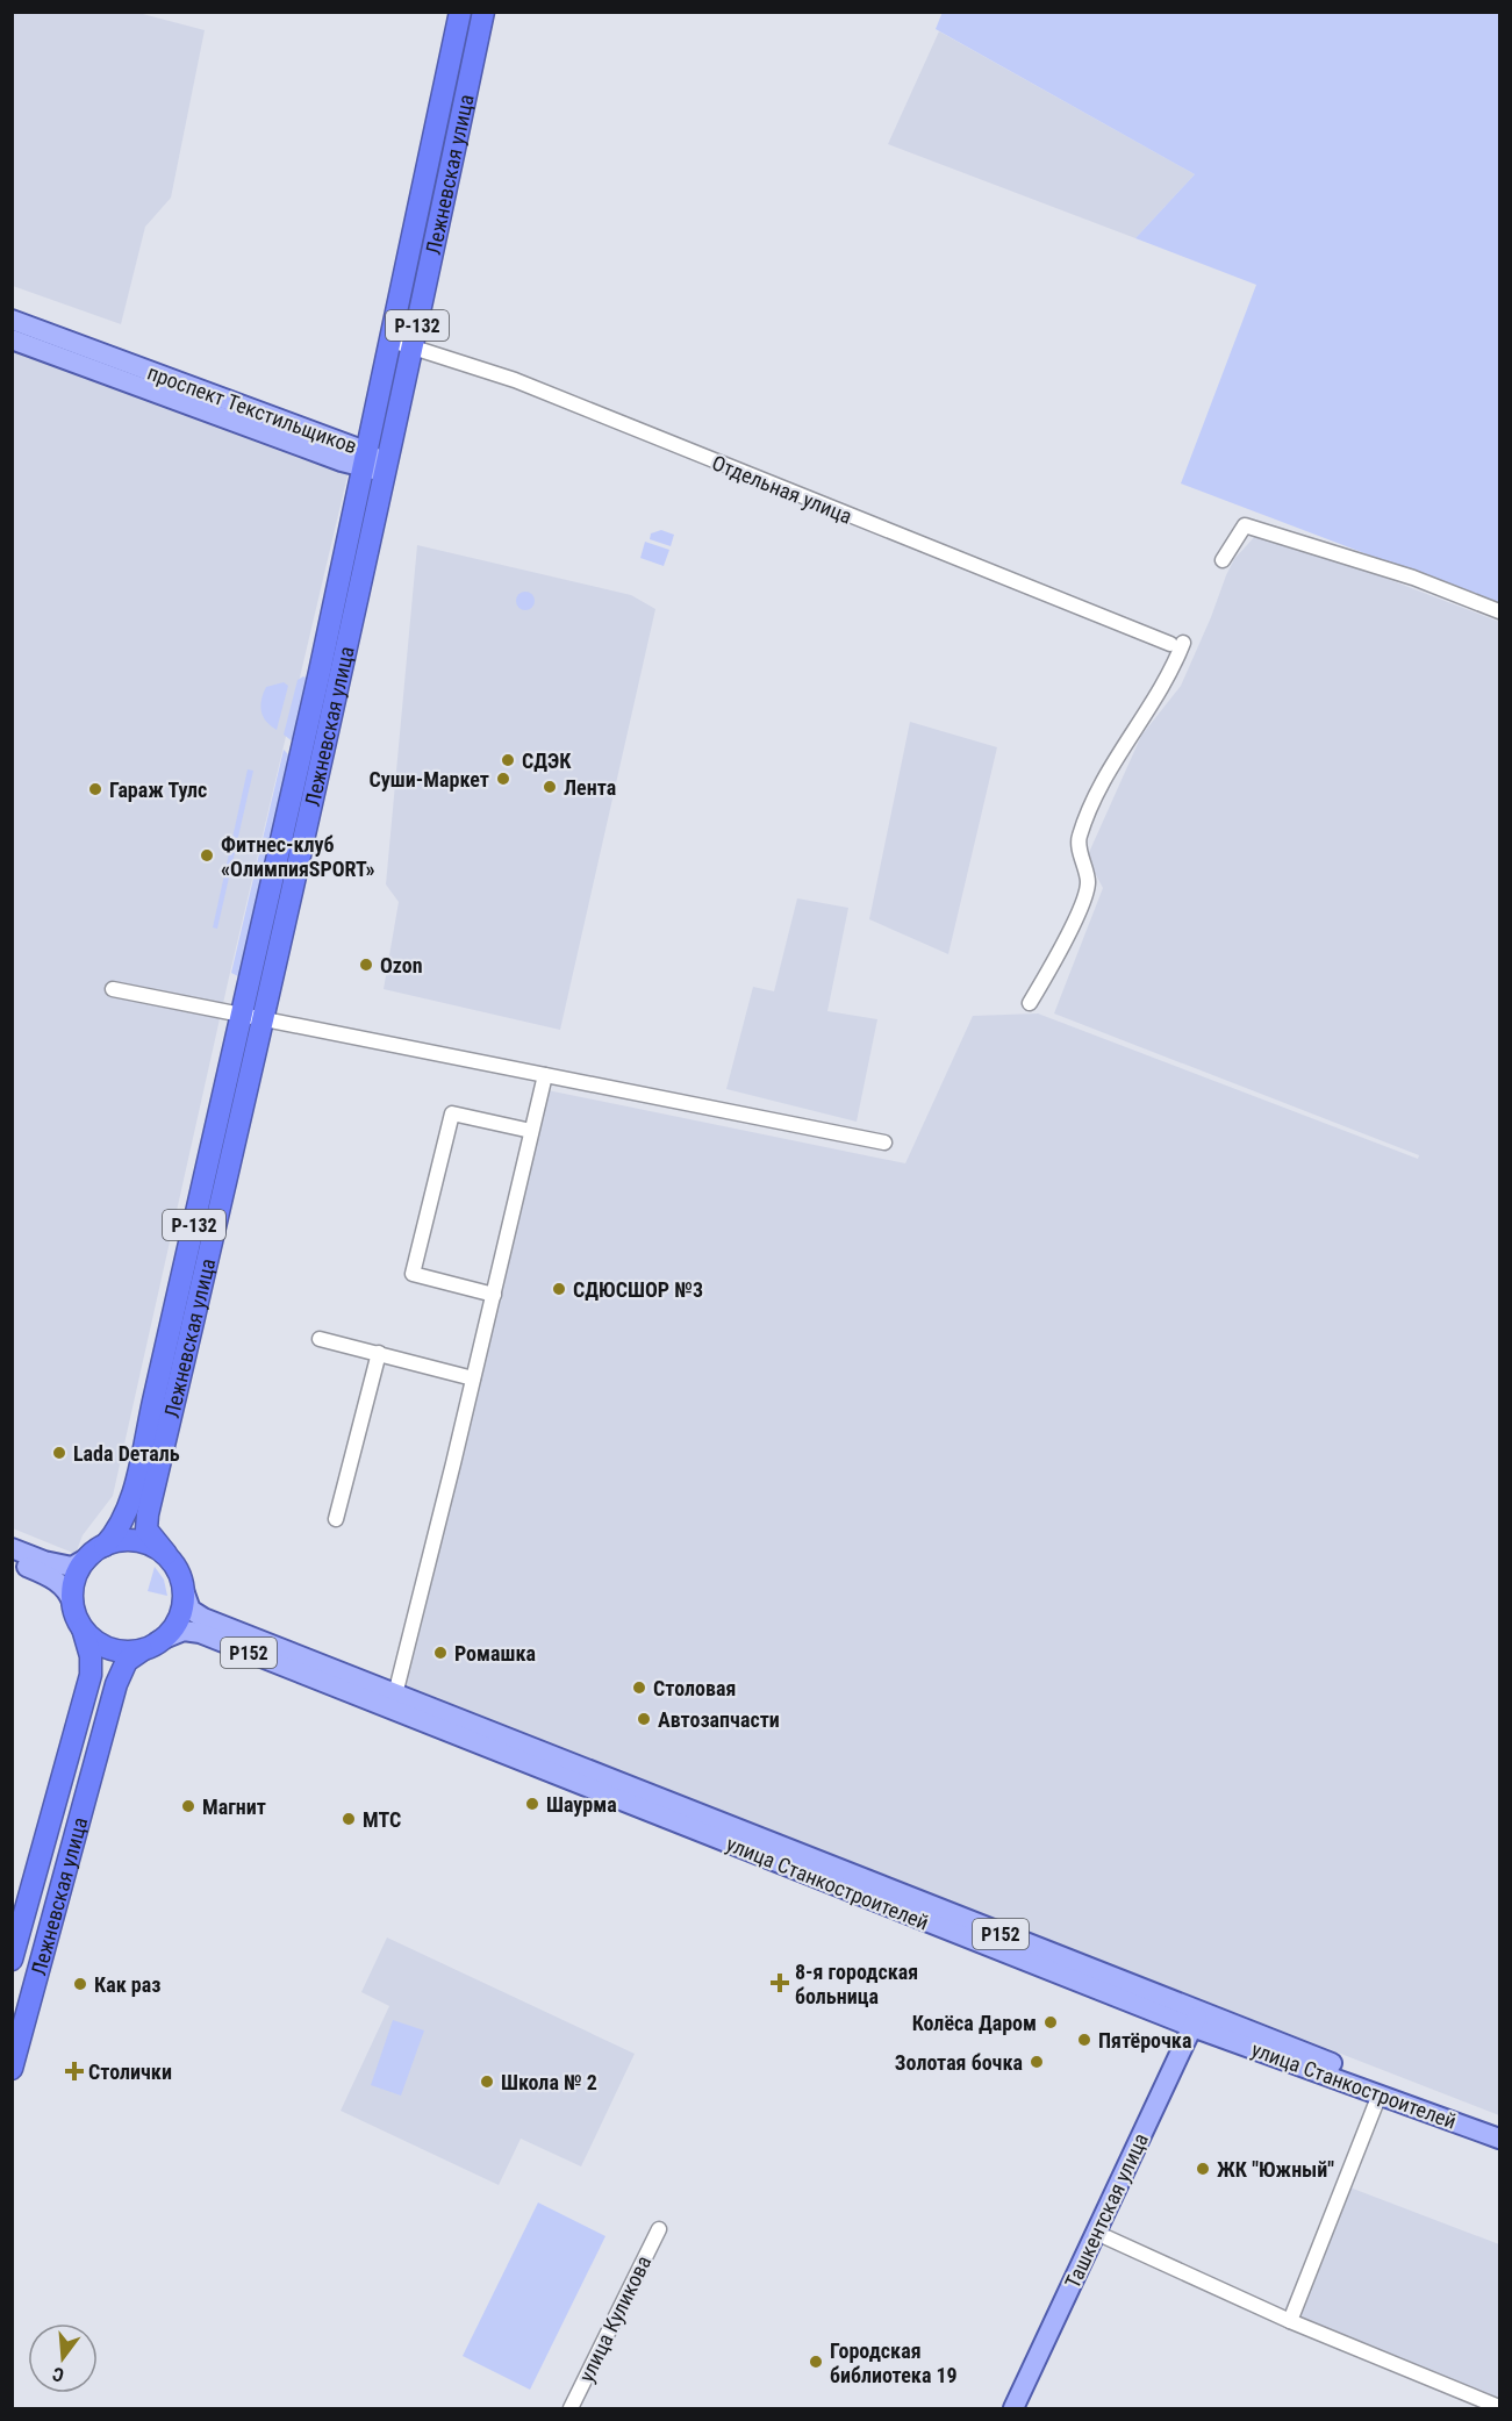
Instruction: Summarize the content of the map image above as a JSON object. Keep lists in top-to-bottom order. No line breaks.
{"streets":{"highway":["Лежневская улица","Р-132"],"main road":["проспект Текстильщиков","Р152","улица Станкостроителей","Ташкентская улица"],"street":["Отдельная улица","улица Куликова"]},"crossings":[["Лежневская улица","проспект Текстильщиков"],["Лежневская улица","Отдельная улица"],["Лежневская улица","улица Станкостроителей"],["улица Станкостроителей","Ташкентская улица"]],"places":{"other":["СДЭК","Суши-Маркет","Лента","Гараж Тулс","Фитнес-клуб «ОлимпияSPORT»","Ozon","СДЮСШОР №3","Lada Dеталь","Ромашка","Столовая","Автозапчасти","Шаурма","Магнит","МТС","Как раз","Колёса Даром","Пятёрочка","Золотая бочка","Школа № 2","ЖК \"Южный\"","Городская библиотека 19"],"health":["8-я городская больница","Столички"]},"north":"bottom"}
